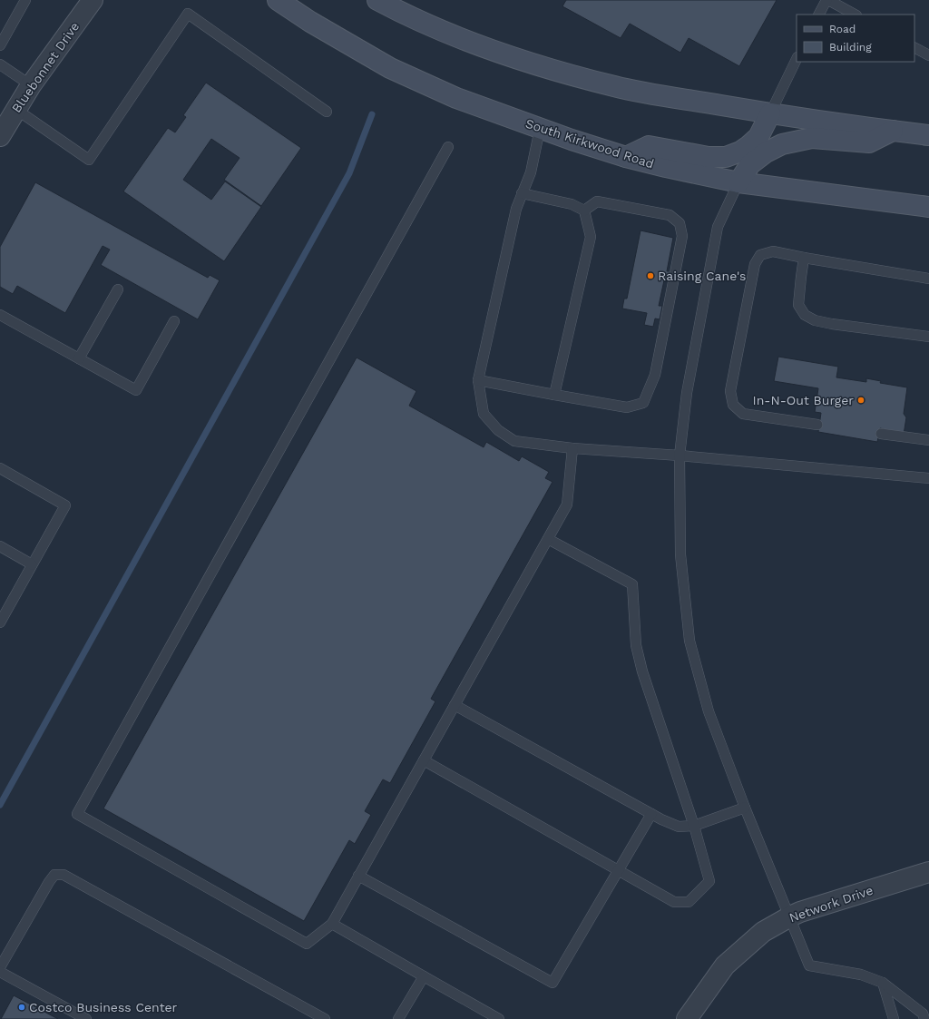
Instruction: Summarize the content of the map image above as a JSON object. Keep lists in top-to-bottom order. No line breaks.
{"streets":{"main road":["South Kirkwood Road"],"street":["Bluebonnet Drive","Network Drive"]},"places":["Raising Cane's","In-N-Out Burger","Costco Business Center"],"legend":["Road","Building"]}
